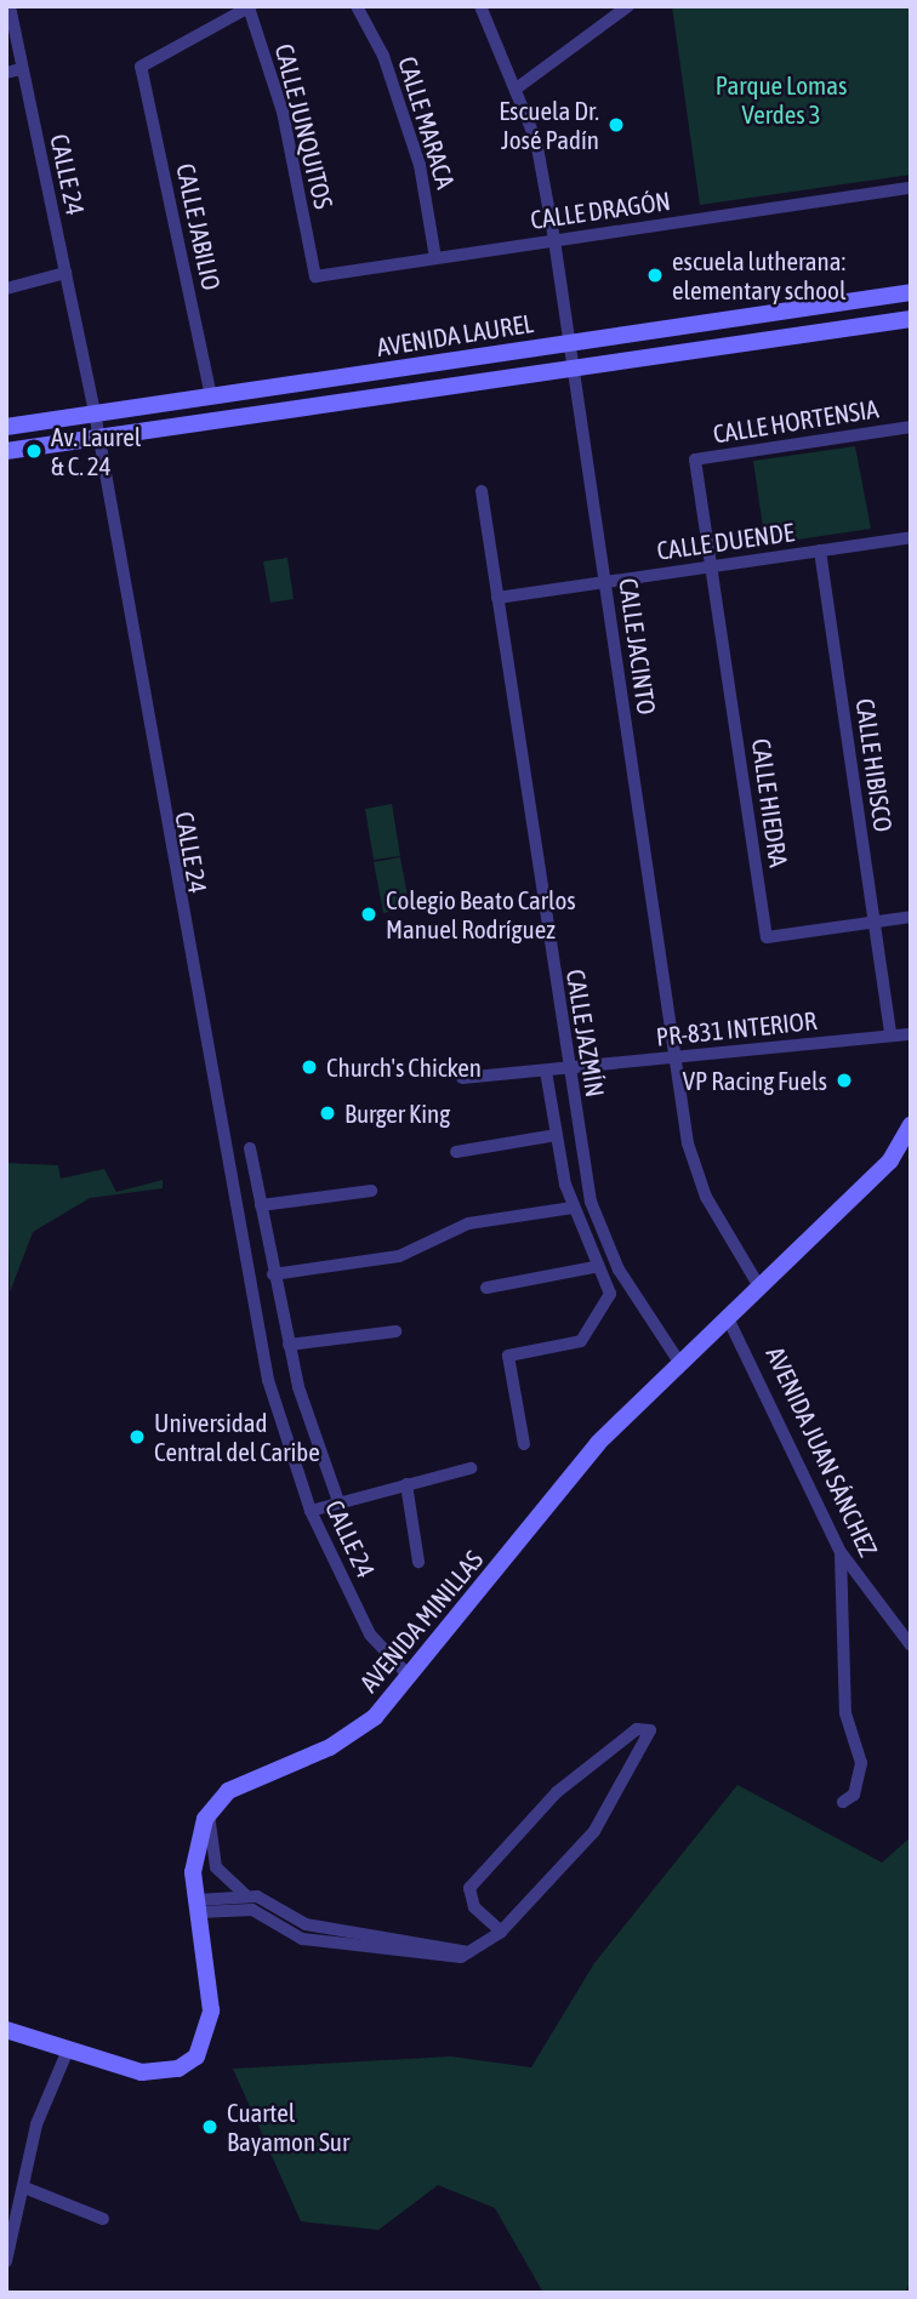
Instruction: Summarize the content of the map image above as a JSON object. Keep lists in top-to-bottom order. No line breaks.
{"streets":{"street":["CALLE MARACA","CALLE JUNQUITOS","CALLE 24","CALLE DRAGÓN","CALLE JABILIO","AVENIDA LAUREL","CALLE HORTENSIA","CALLE DUENDE","CALLE JACINTO","CALLE HIBISCO","CALLE HIEDRA","PR-831 INTERIOR","CALLE JAZMÍN","AVENIDA JUAN SÁNCHEZ","AVENIDA MINILLAS"]},"crossings":[["CALLE MARACA","CALLE DRAGÓN"],["CALLE JUNQUITOS","CALLE DRAGÓN"],["CALLE JUNQUITOS","CALLE JABILIO"],["CALLE 24","AVENIDA LAUREL"],["CALLE 24","AVENIDA MINILLAS"],["CALLE DRAGÓN","CALLE JACINTO"],["CALLE JABILIO","AVENIDA LAUREL"],["AVENIDA LAUREL","CALLE JACINTO"],["CALLE HORTENSIA","CALLE DUENDE"],["CALLE HORTENSIA","CALLE HIEDRA"],["CALLE DUENDE","CALLE JACINTO"],["CALLE DUENDE","CALLE HIBISCO"],["CALLE DUENDE","CALLE HIEDRA"],["CALLE DUENDE","CALLE JAZMÍN"],["CALLE JACINTO","PR-831 INTERIOR"],["CALLE JACINTO","AVENIDA MINILLAS"],["CALLE HIBISCO","CALLE HIEDRA"],["CALLE HIBISCO","PR-831 INTERIOR"],["PR-831 INTERIOR","CALLE JAZMÍN"],["CALLE JAZMÍN","AVENIDA MINILLAS"],["AVENIDA JUAN SÁNCHEZ","AVENIDA MINILLAS"]],"parks":["Parque Lomas Verdes 3"],"places":["Escuela Dr. José Padín","escuela lutherana: elementary school","Av. Laurel & C. 24","Colegio Beato Carlos Manuel Rodríguez","Church's Chicken","VP Racing Fuels","Burger King","Universidad Central del Caribe","Cuartel Bayamon Sur"]}
